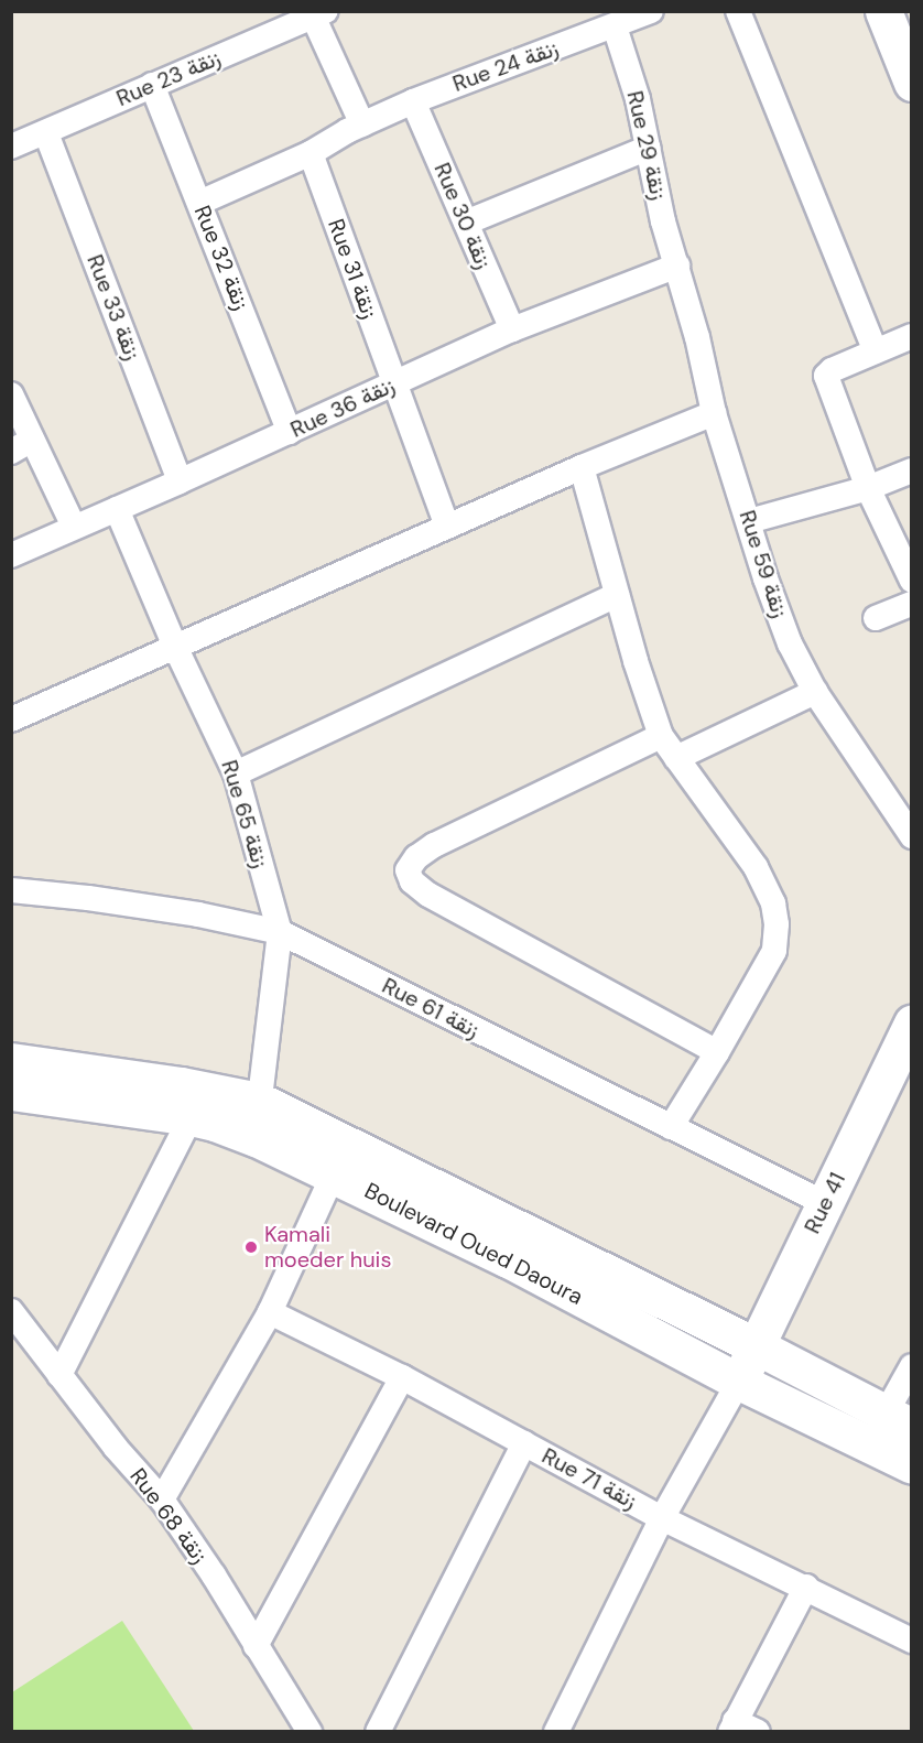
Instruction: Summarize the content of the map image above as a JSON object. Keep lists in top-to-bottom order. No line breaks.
{"streets":{"street":["Rue 24 زنقة","Rue 23 زنقة","Rue 29 زنقة","Rue 30 زنقة","Rue 32 زنقة","Rue 31 زنقة","Rue 33 زنقة","Rue 36 زنقة","Rue 59 زنقة","Rue 65 زنقة","Rue 61 زنقة","Rue 41","Boulevard Oued Daoura","Rue 71 زنقة","Rue 68 زنقة"]},"crossings":[["Rue 24 زنقة","Rue 29 زنقة"],["Rue 24 زنقة","Rue 30 زنقة"],["Rue 24 زنقة","Rue 32 زنقة"],["Rue 24 زنقة","Rue 31 زنقة"],["Rue 23 زنقة","Rue 32 زنقة"],["Rue 23 زنقة","Rue 33 زنقة"],["Rue 29 زنقة","Rue 36 زنقة"],["Rue 29 زنقة","Rue 59 زنقة"],["Rue 30 زنقة","Rue 36 زنقة"],["Rue 32 زنقة","Rue 36 زنقة"],["Rue 31 زنقة","Rue 36 زنقة"],["Rue 33 زنقة","Rue 36 زنقة"],["Rue 36 زنقة","Rue 59 زنقة"],["Rue 36 زنقة","Rue 65 زنقة"],["Rue 65 زنقة","Rue 61 زنقة"],["Rue 65 زنقة","Boulevard Oued Daoura"],["Rue 61 زنقة","Rue 41"],["Rue 41","Boulevard Oued Daoura"]],"places":["Kamali moeder huis"]}
